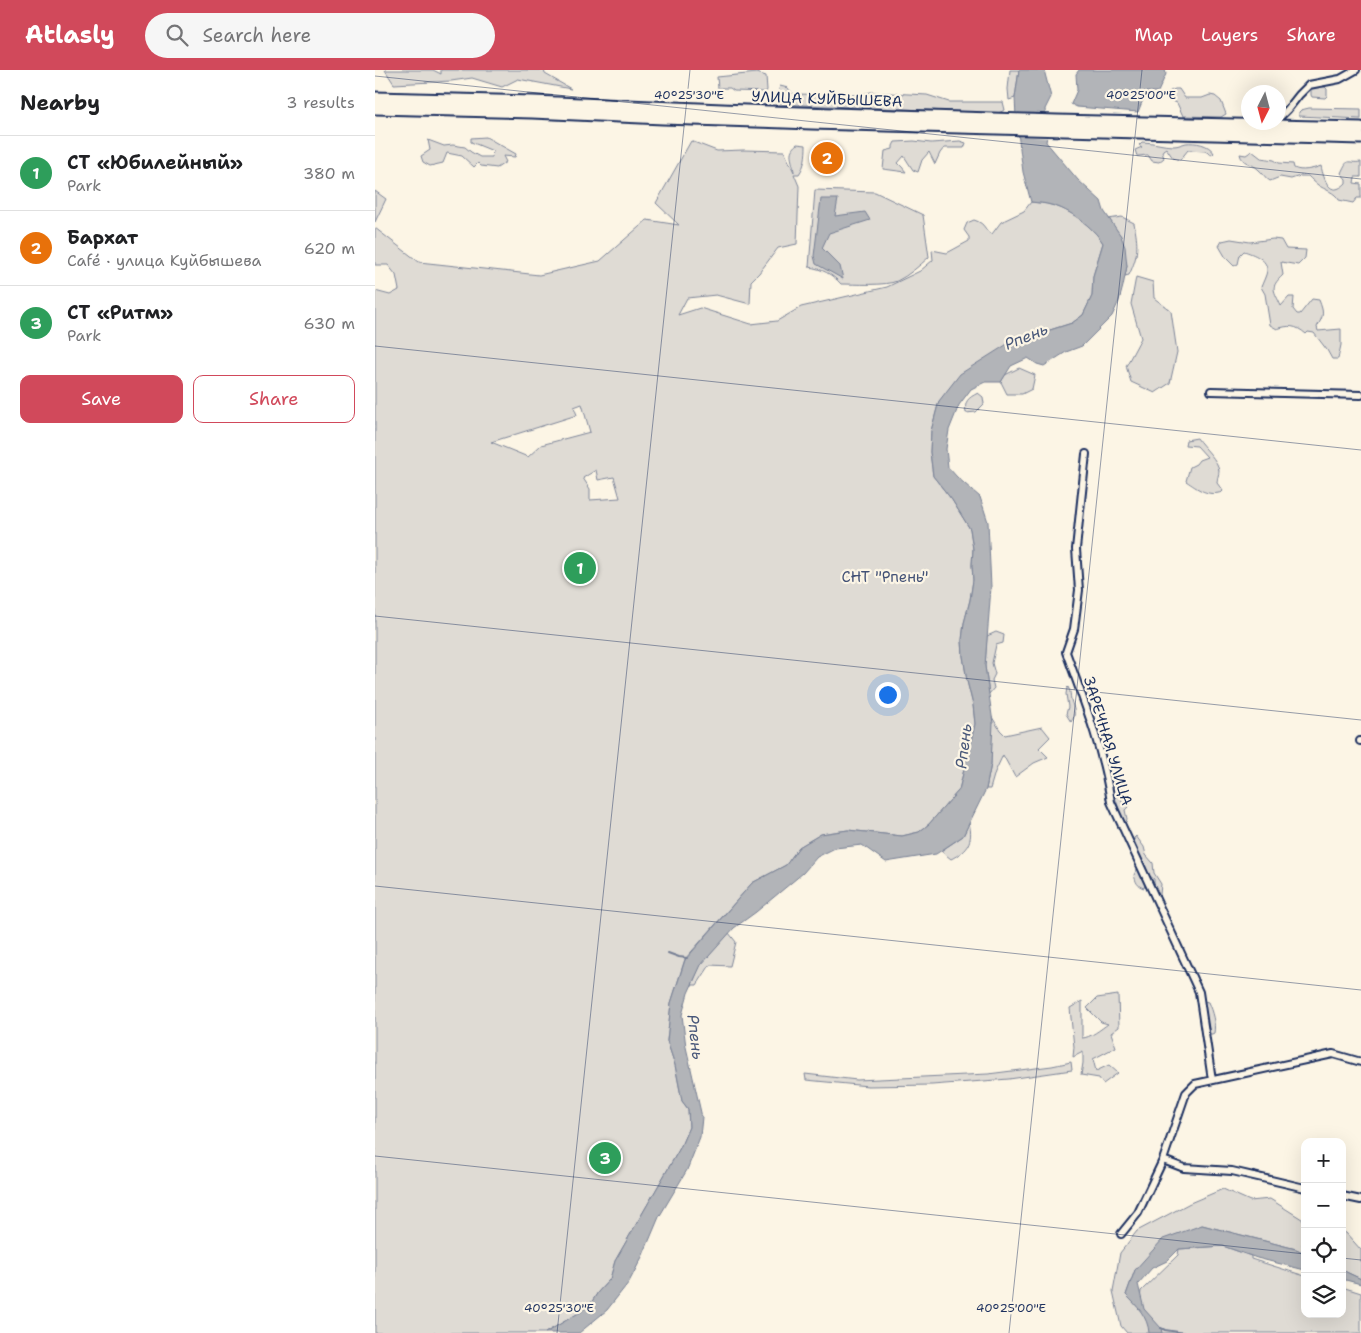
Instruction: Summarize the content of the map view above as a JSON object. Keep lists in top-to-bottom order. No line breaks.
{"streets":{"highway":["УЛИЦА КУЙБЫШЕВА"],"street":["ЗАРЕЧНАЯ УЛИЦА"]},"water":["Рпень"],"parks":["СНТ \"Рпень\""],"north":"bottom","page":{"header":"Atlasly","search":"Search here","nav":["Map","Layers","Share"],"heading":["Nearby","3 results"],"list":[{"mark":"1","name":"СТ «Юбилейный»","note":"Park","value":"380 m"},{"mark":"2","name":"Бархат","note":"Café · улица Куйбышева","value":"620 m"},{"mark":"3","name":"СТ «Ритм»","note":"Park","value":"630 m"}],"pins":["2","1","3"],"buttons":["Save","Share"],"map_buttons":["+","−"]},"coordinates":["40°25'30\"E","40°25'00\"E"]}
